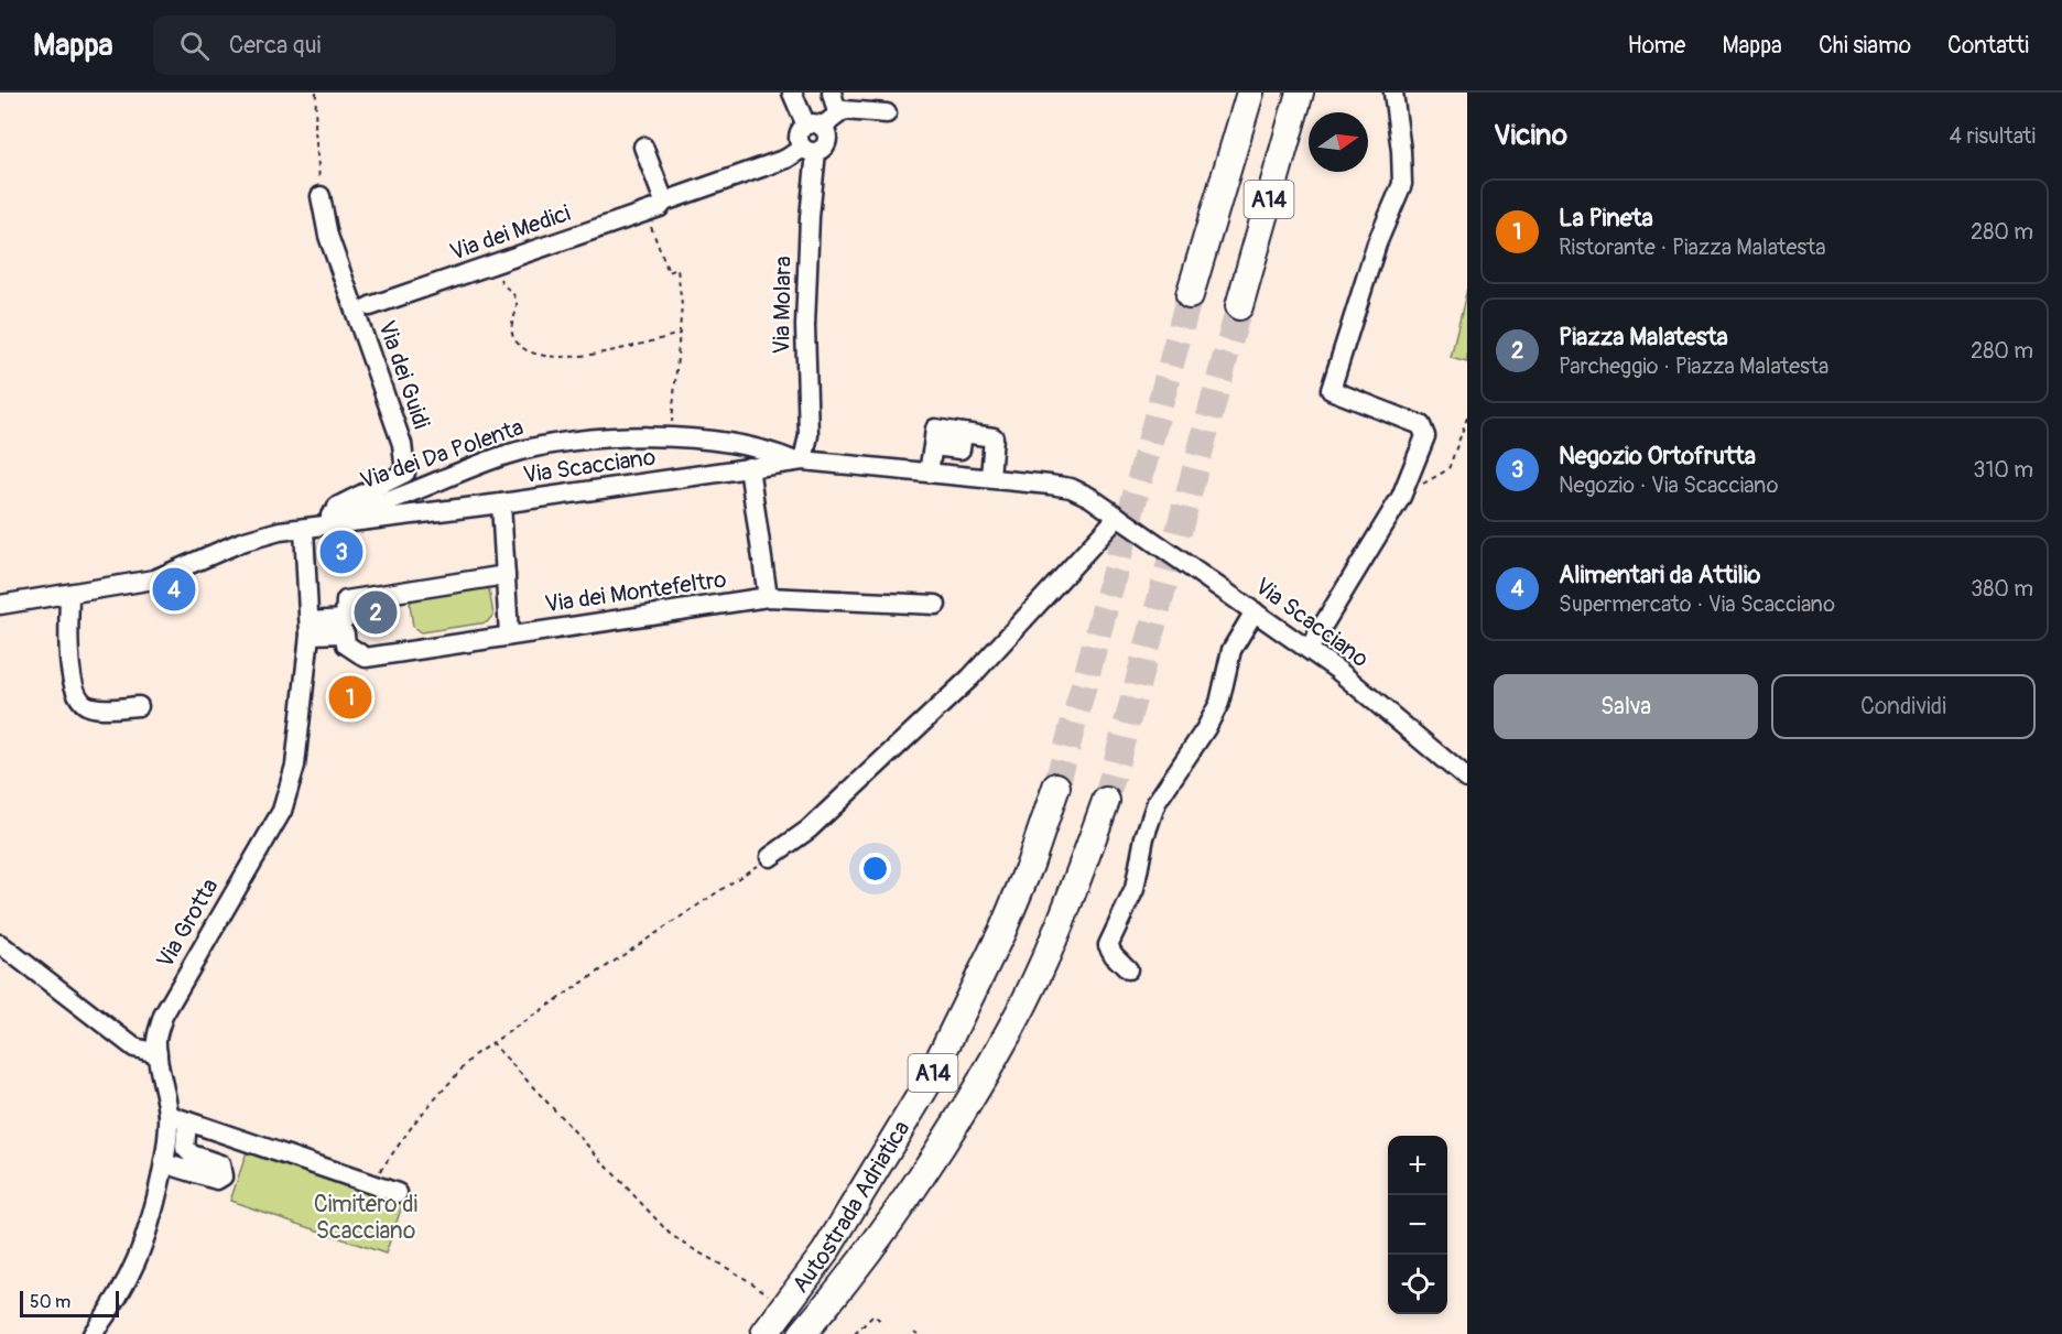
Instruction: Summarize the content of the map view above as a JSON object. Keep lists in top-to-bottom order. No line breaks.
{"streets":{"highway":["A14","Autostrada Adriatica"],"street":["Via dei Medici","Via Molara","Via dei Guidi","Via dei Da Polenta","Via Scacciano","Via dei Montefeltro","Via Grotta"]},"crossings":[["Via dei Medici","Via Molara"],["Via Molara","Via dei Da Polenta"],["Via Molara","Via Scacciano"],["Via dei Guidi","Via dei Da Polenta"],["Via dei Guidi","Via Scacciano"],["Via dei Guidi","Via Grotta"],["Via dei Da Polenta","Via Scacciano"],["Via dei Da Polenta","Via Grotta"],["Via Scacciano","Via Grotta"],["Via dei Montefeltro","Via Grotta"]],"parks":["Cimitero di Scacciano"],"scale_bar":"50 m","north":"right","page":{"header":"Mappa","search":"Cerca qui","nav":["Home","Mappa","Chi siamo","Contatti"],"heading":["Vicino","4 risultati"],"list":[{"mark":"1","name":"La Pineta","note":"Ristorante · Piazza Malatesta","value":"280 m"},{"mark":"2","name":"Piazza Malatesta","note":"Parcheggio · Piazza Malatesta","value":"280 m"},{"mark":"3","name":"Negozio Ortofrutta","note":"Negozio · Via Scacciano","value":"310 m"},{"mark":"4","name":"Alimentari da Attilio","note":"Supermercato · Via Scacciano","value":"380 m"}],"pins":["3","4","2","1"],"buttons":["Salva","Condividi"],"map_buttons":["+","−"],"scale":"50 m"}}
